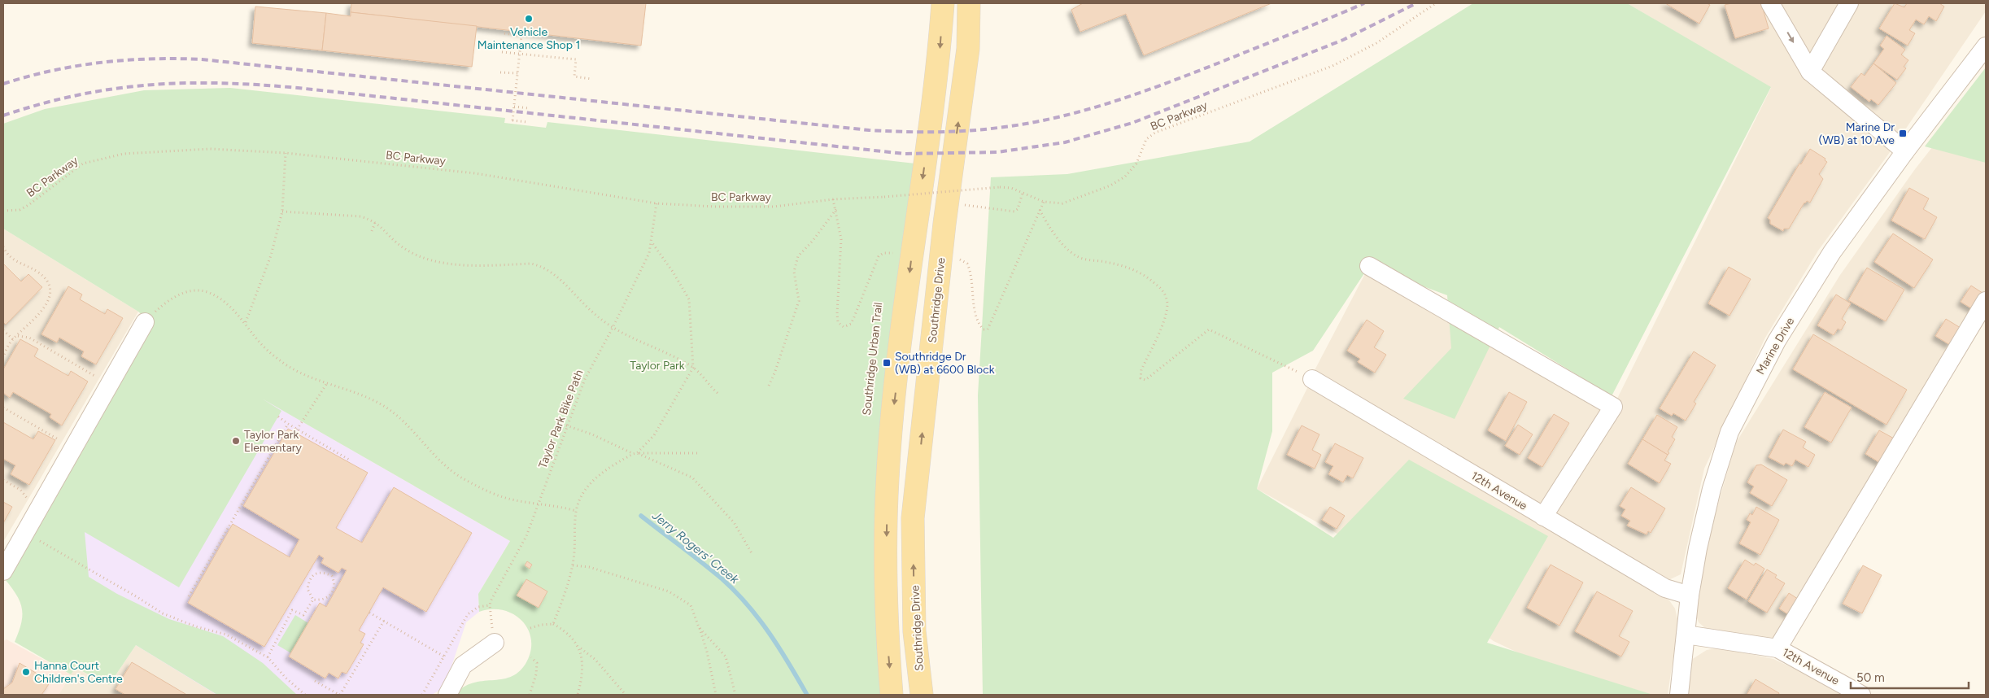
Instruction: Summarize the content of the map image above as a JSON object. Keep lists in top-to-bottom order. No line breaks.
{"streets":{"main road":["Southridge Drive"],"street":["Marine Drive","12th Avenue"],"path":["BC Parkway","Southridge Urban Trail","Taylor Park Bike Path"]},"crossings":[["BC Parkway","Southridge Urban Trail"],["BC Parkway","Taylor Park Bike Path"],["Marine Drive","12th Avenue"]],"water":["Jerry Rogers' Creek"],"parks":["Taylor Park"],"places":{"other":["Vehicle Maintenance Shop 1","Taylor Park Elementary","Hanna Court Children's Centre"],"transit":["Marine Dr (WB) at 10 Ave","Southridge Dr (WB) at 6600 Block"]},"scale_bar":"50 m"}
